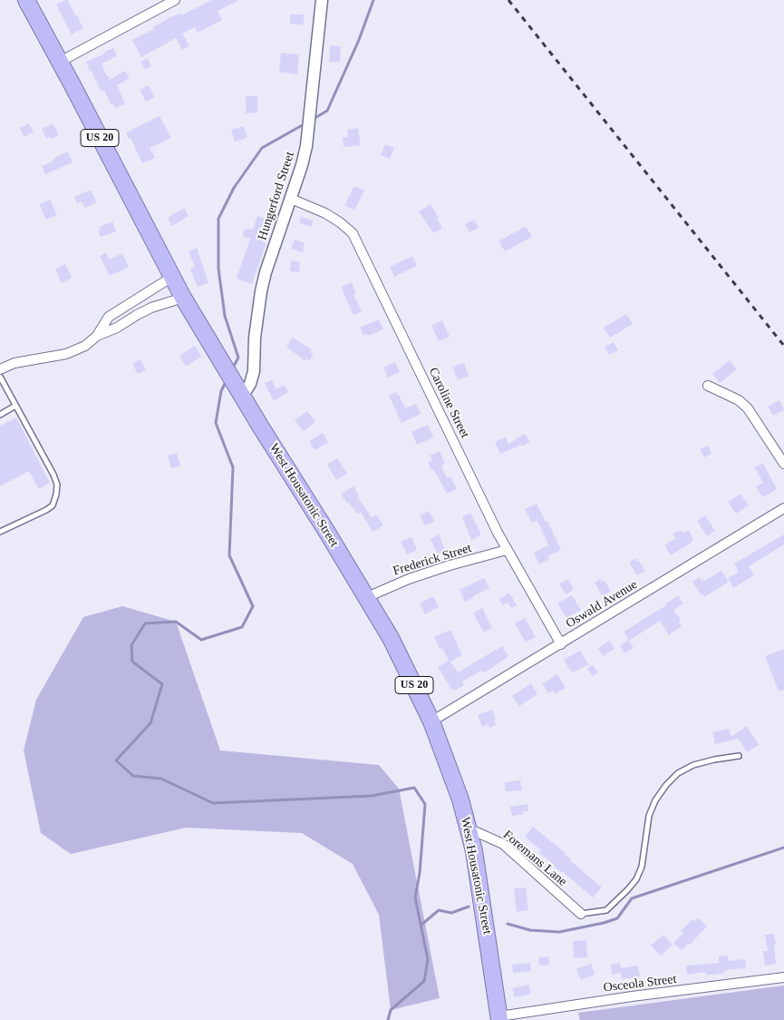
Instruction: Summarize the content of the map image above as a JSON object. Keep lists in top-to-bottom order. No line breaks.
{"streets":{"highway":["US 20","West Housatonic Street"],"street":["Hungerford Street","Caroline Street","Frederick Street","Oswald Avenue","Foremans Lane","Osceola Street"]},"crossings":[["Hungerford Street","Caroline Street"],["Hungerford Street","West Housatonic Street"],["Caroline Street","Frederick Street"],["Caroline Street","Oswald Avenue"],["West Housatonic Street","Frederick Street"],["West Housatonic Street","Oswald Avenue"],["West Housatonic Street","Foremans Lane"],["West Housatonic Street","Osceola Street"]]}
